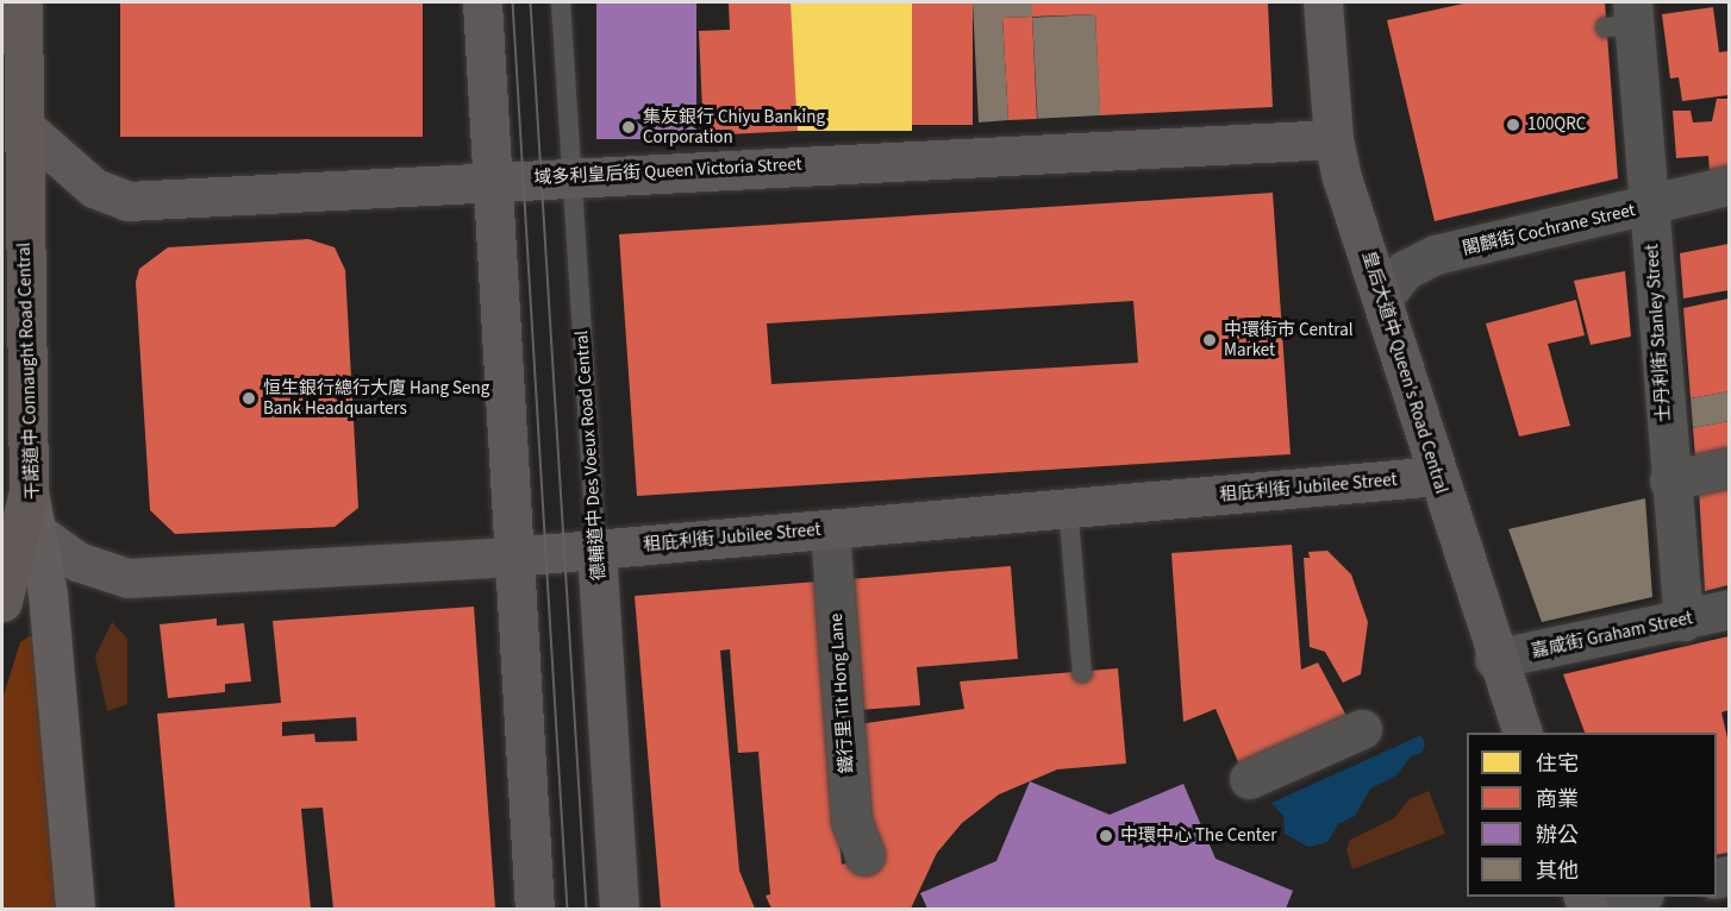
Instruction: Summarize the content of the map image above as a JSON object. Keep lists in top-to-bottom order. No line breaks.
{"streets":{"highway":["干諾道中 Connaught Road Central"],"street":["域多利皇后街 Queen Victoria Street","閣麟街 Cochrane Street","士丹利街 Stanley Street","皇后大道中 Queen's Road Central","德輔道中 Des Voeux Road Central","租庇利街 Jubilee Street","嘉咸街 Graham Street","鐵行里 Tit Hong Lane"]},"crossings":[["域多利皇后街 Queen Victoria Street","干諾道中 Connaught Road Central"],["域多利皇后街 Queen Victoria Street","皇后大道中 Queen's Road Central"],["域多利皇后街 Queen Victoria Street","德輔道中 Des Voeux Road Central"],["閣麟街 Cochrane Street","士丹利街 Stanley Street"],["閣麟街 Cochrane Street","皇后大道中 Queen's Road Central"],["士丹利街 Stanley Street","嘉咸街 Graham Street"],["干諾道中 Connaught Road Central","租庇利街 Jubilee Street"],["皇后大道中 Queen's Road Central","租庇利街 Jubilee Street"],["皇后大道中 Queen's Road Central","嘉咸街 Graham Street"],["德輔道中 Des Voeux Road Central","租庇利街 Jubilee Street"],["租庇利街 Jubilee Street","鐵行里 Tit Hong Lane"]],"places":["100QRC","集友銀行 Chiyu Banking Corporation","中環街市 Central Market","恒生銀行總行大廈 Hang Seng Bank Headquarters","中環中心 The Center"],"legend":["住宅","商業","辦公","其他"]}
